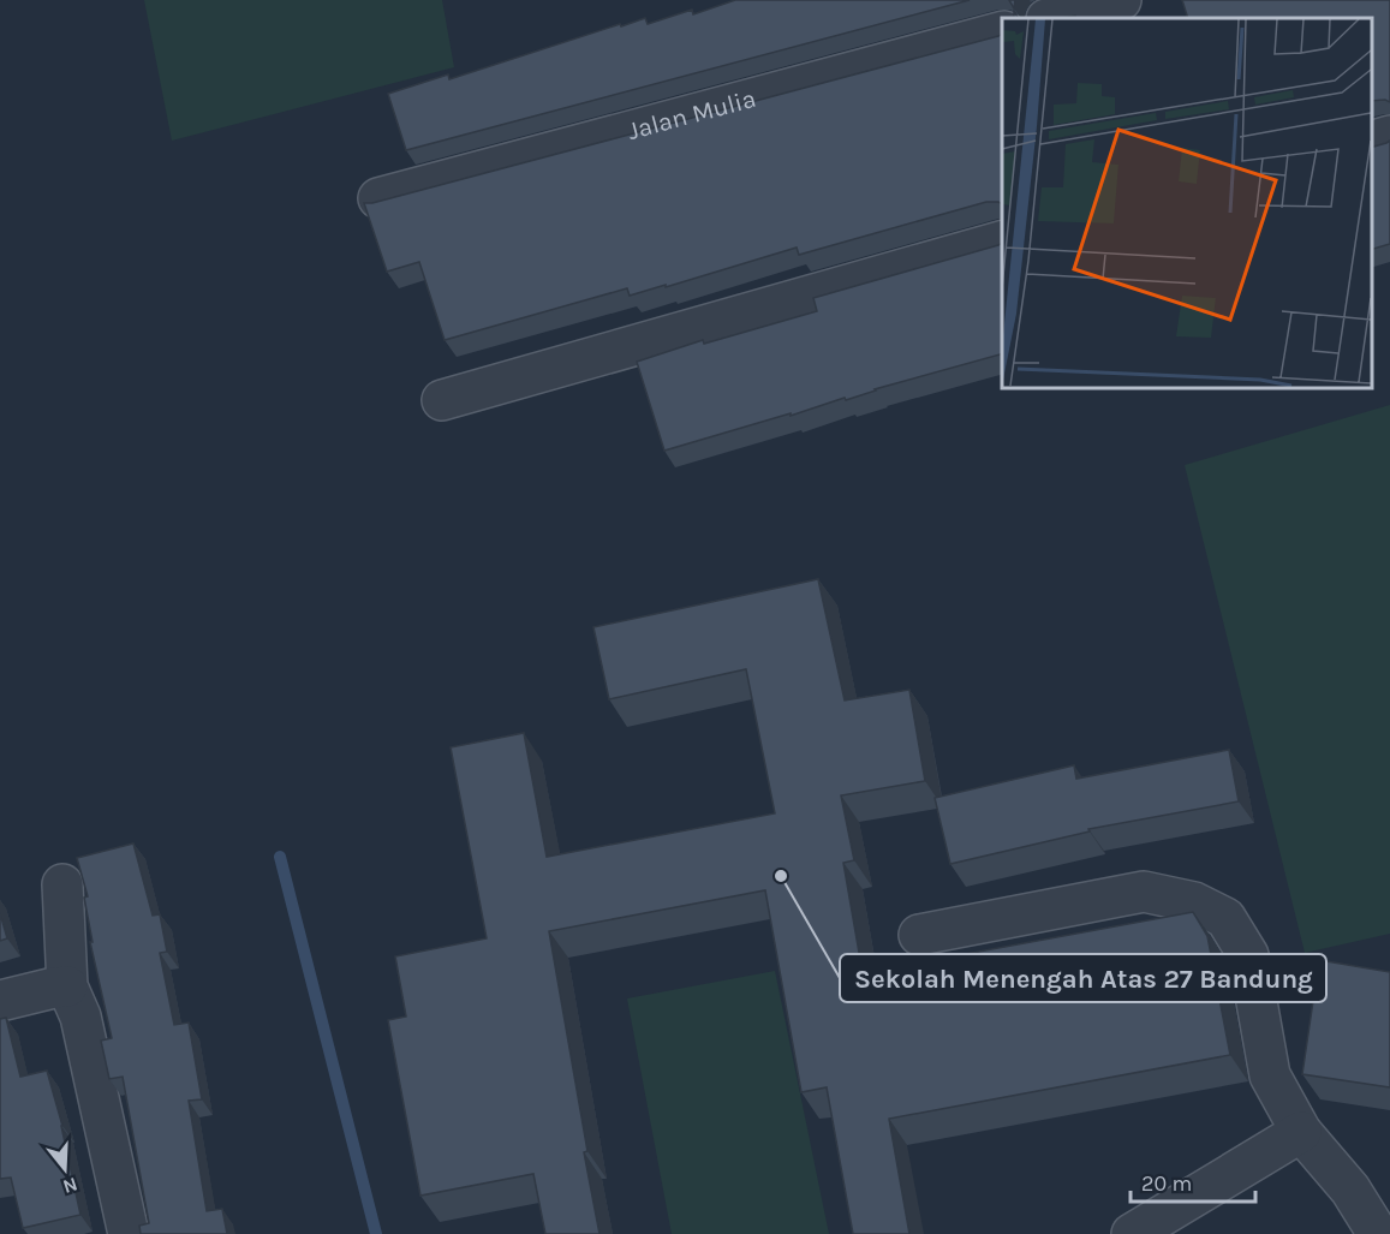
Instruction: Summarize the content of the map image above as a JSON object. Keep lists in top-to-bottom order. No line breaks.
{"streets":{"street":["Jalan Mulia"]},"places":["Sekolah Menengah Atas 27 Bandung"],"scale_bar":"20 m","north":"bottom"}
